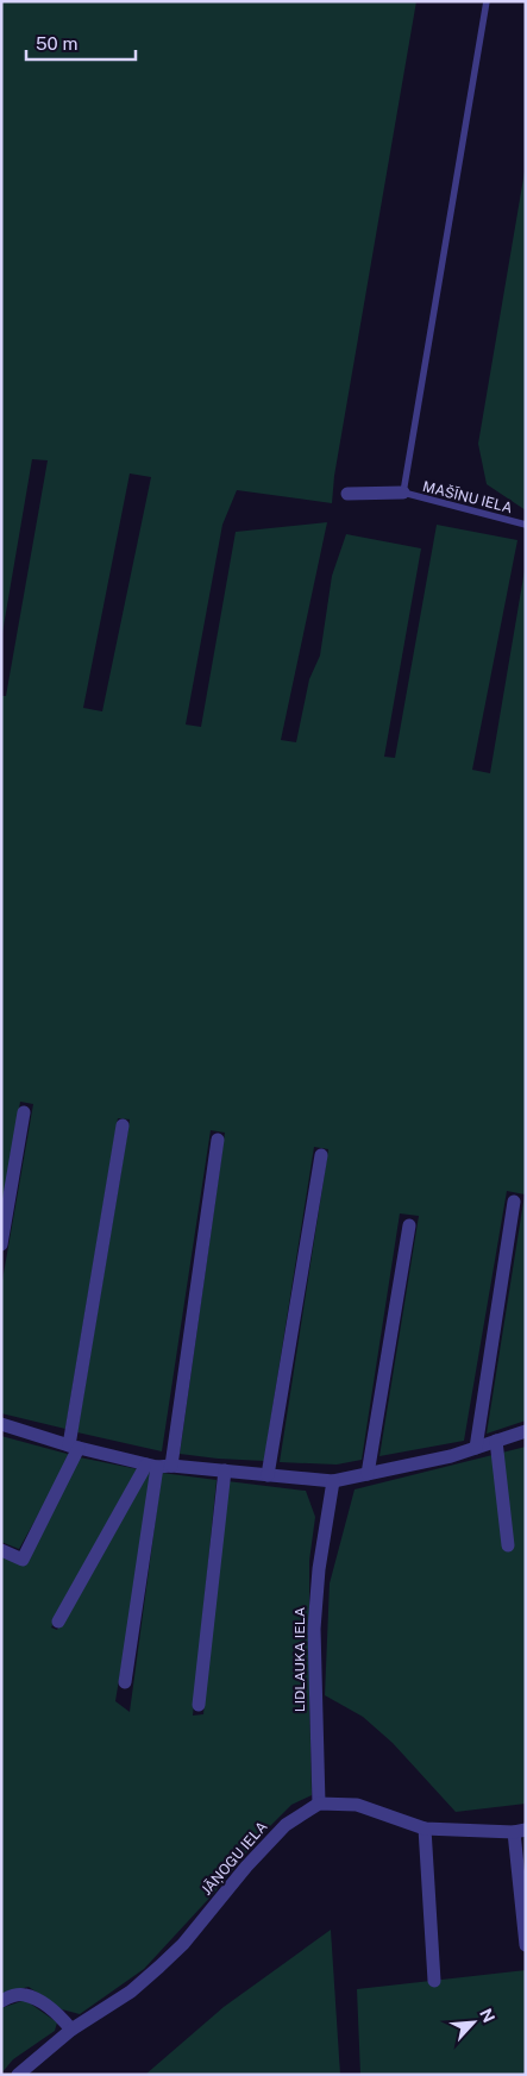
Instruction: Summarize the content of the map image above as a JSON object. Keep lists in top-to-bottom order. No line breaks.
{"streets":{"street":["LIDLAUKA IELA","JĀŅOGU IELA"],"lane":["MAŠĪNU IELA"]},"crossings":[["LIDLAUKA IELA","JĀŅOGU IELA"]],"scale_bar":"50 m","north":"top right"}
